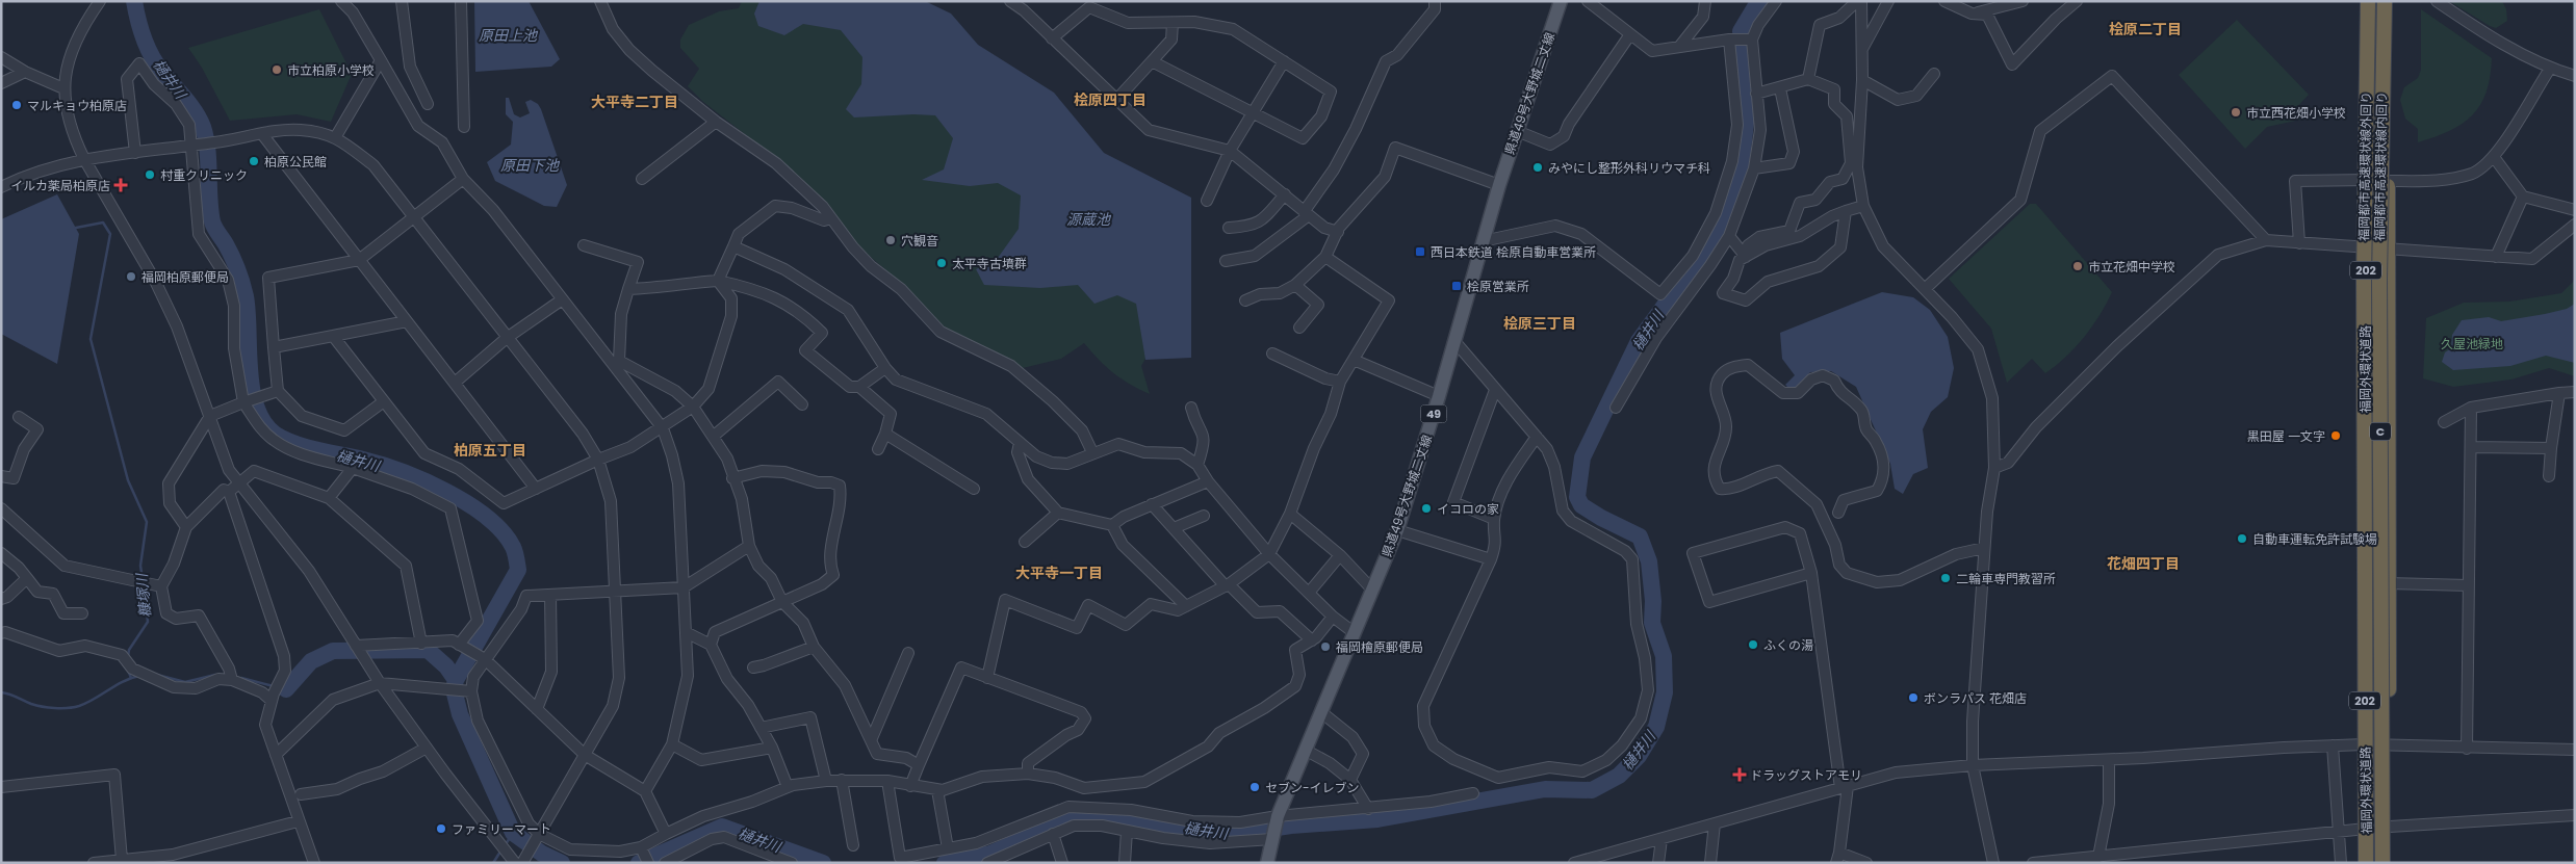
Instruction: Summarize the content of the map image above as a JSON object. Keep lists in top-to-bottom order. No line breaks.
{"streets":{"highway":["福岡都市高速環状線外回り","福岡都市高速環状線内回り","202","福岡外環状道路","C"],"main road":["県道49号大野城二丈線","49"]},"crossings":[["福岡都市高速環状線外回り","福岡外環状道路"]],"districts":["桧原二丁目","桧原四丁目","大平寺二丁目","桧原三丁目","柏原五丁目","花畑四丁目","大平寺一丁目"],"water":["原田上池","樋井川","原田下池","源蔵池","糠塚川"],"parks":["久屋池緑地"],"places":{"other":["市立柏原小学校","マルキョウ柏原店","市立西花畑小学校","柏原公民館","みやにし整形外科リウマチ科","村重クリニック","穴観音","太平寺古墳群","市立花畑中学校","福岡柏原郵便局","黒田屋 一文字","イコロの家","自動車運転免許試験場","二輪車専門教習所","ふくの湯","福岡檜原郵便局","ボンラパス 花畑店","セブン-イレブン","ファミリーマート"],"health":["イルカ薬局柏原店","ドラッグストアモリ"],"transit":["西日本鉄道 桧原自動車営業所","桧原営業所"]}}
